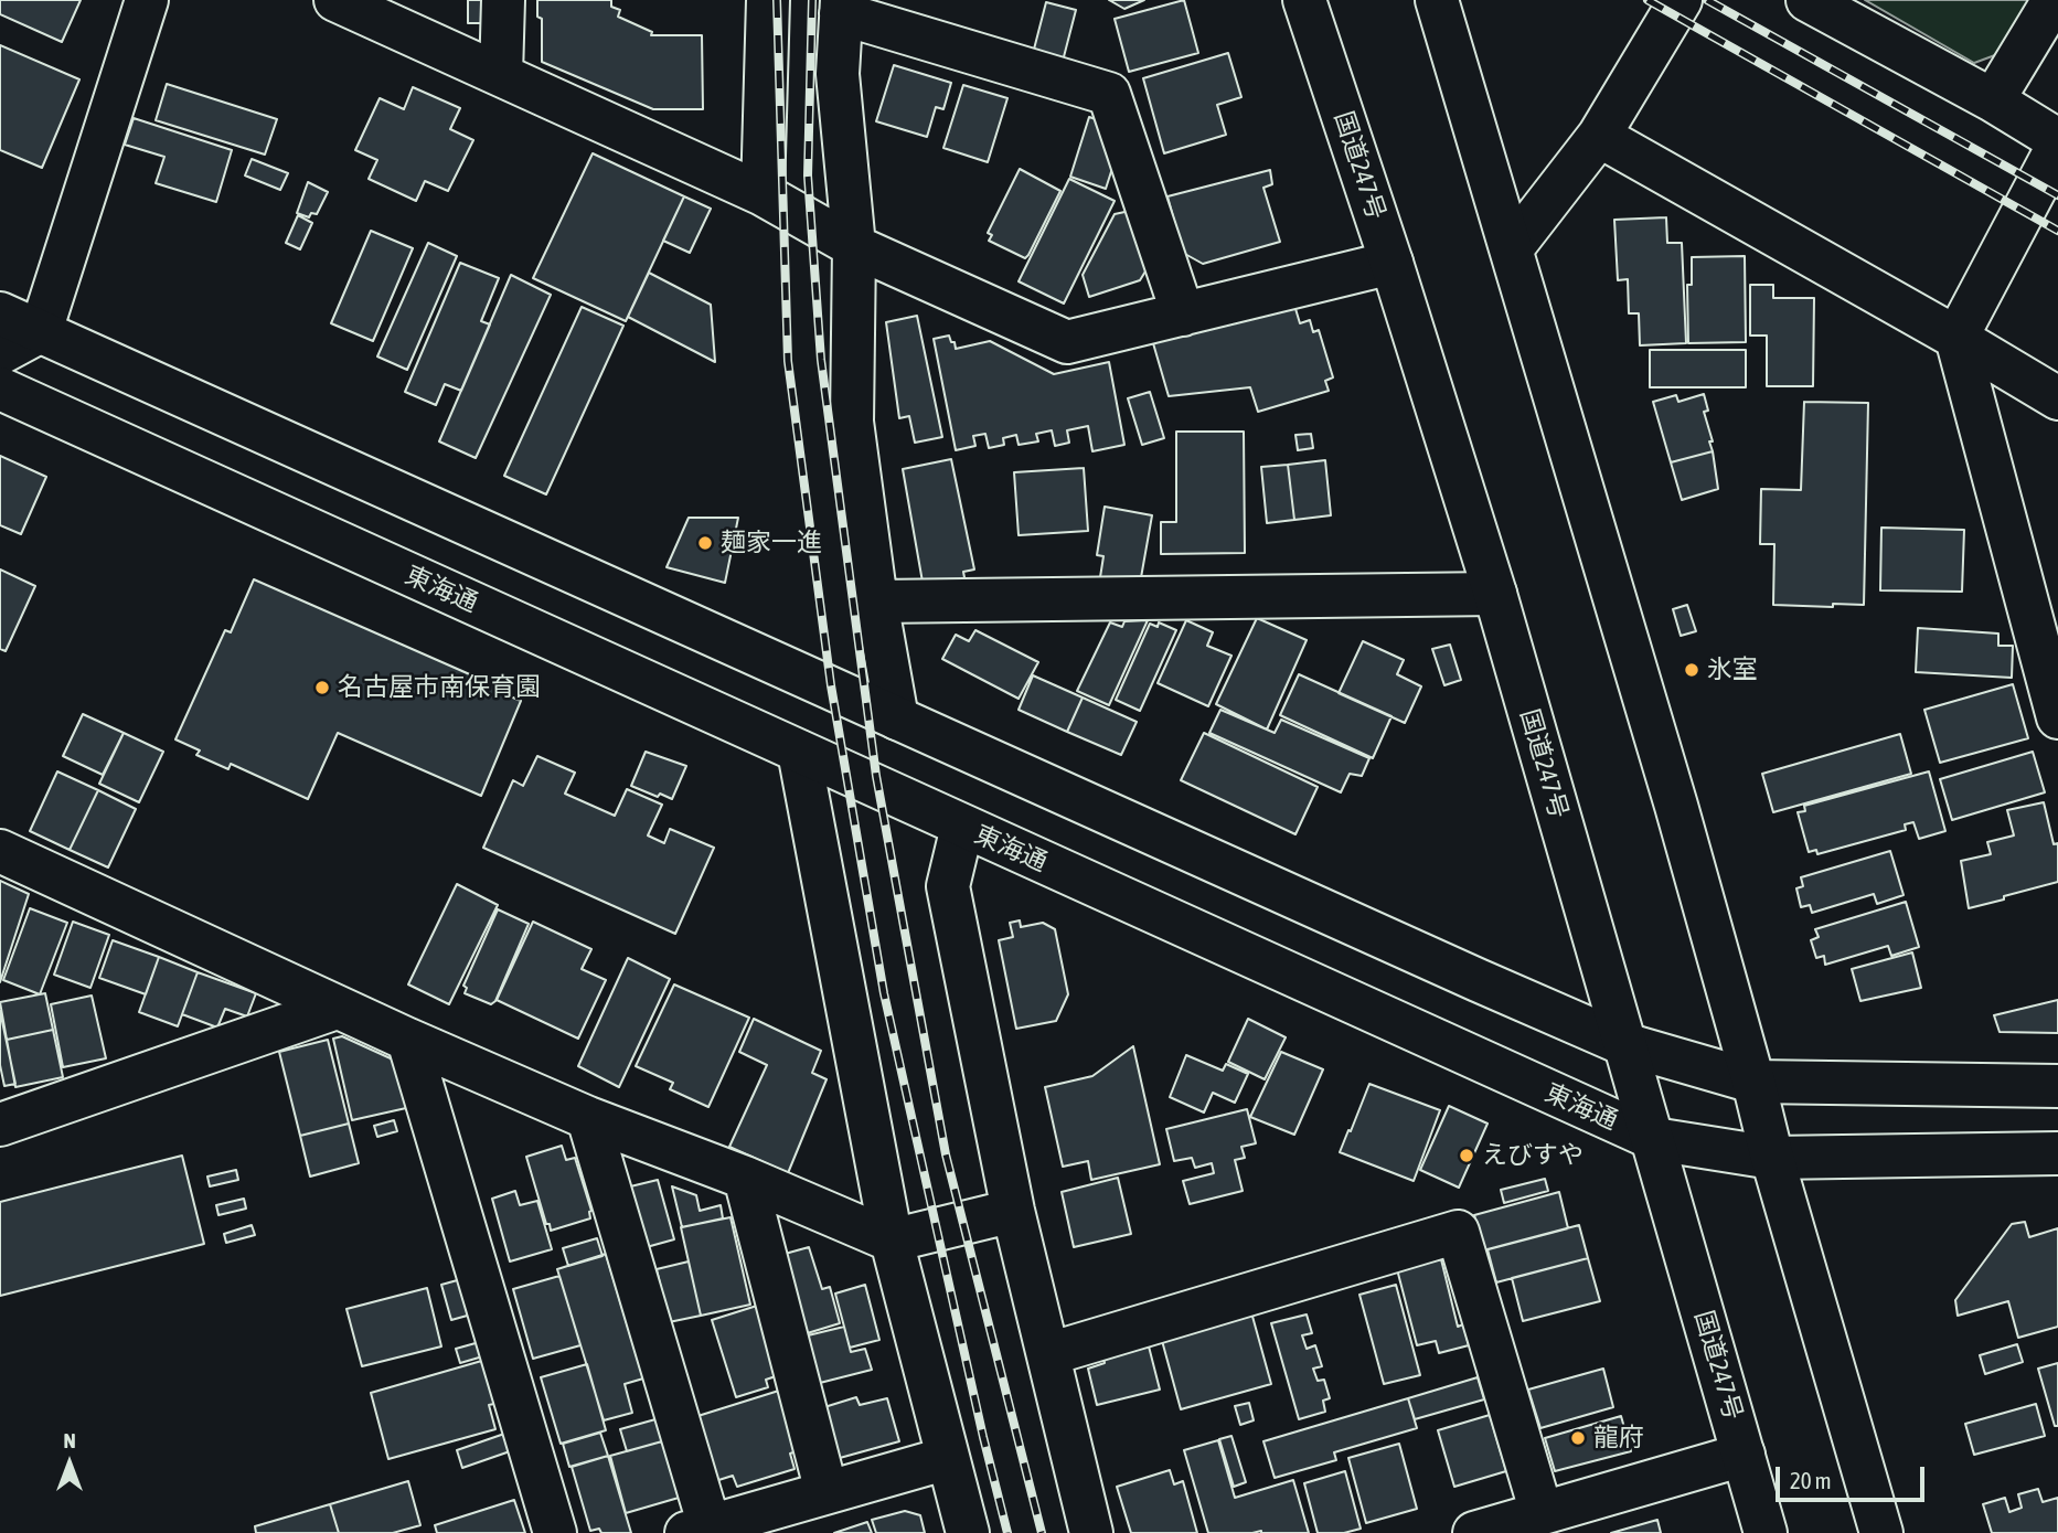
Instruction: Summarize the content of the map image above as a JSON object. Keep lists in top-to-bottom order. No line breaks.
{"streets":{"main road":["国道247号","東海通"]},"crossings":[["国道247号","東海通"]],"places":["麺家一進","氷室","名古屋市南保育園","えびすや","龍府"],"scale_bar":"20 m","north":"top"}
